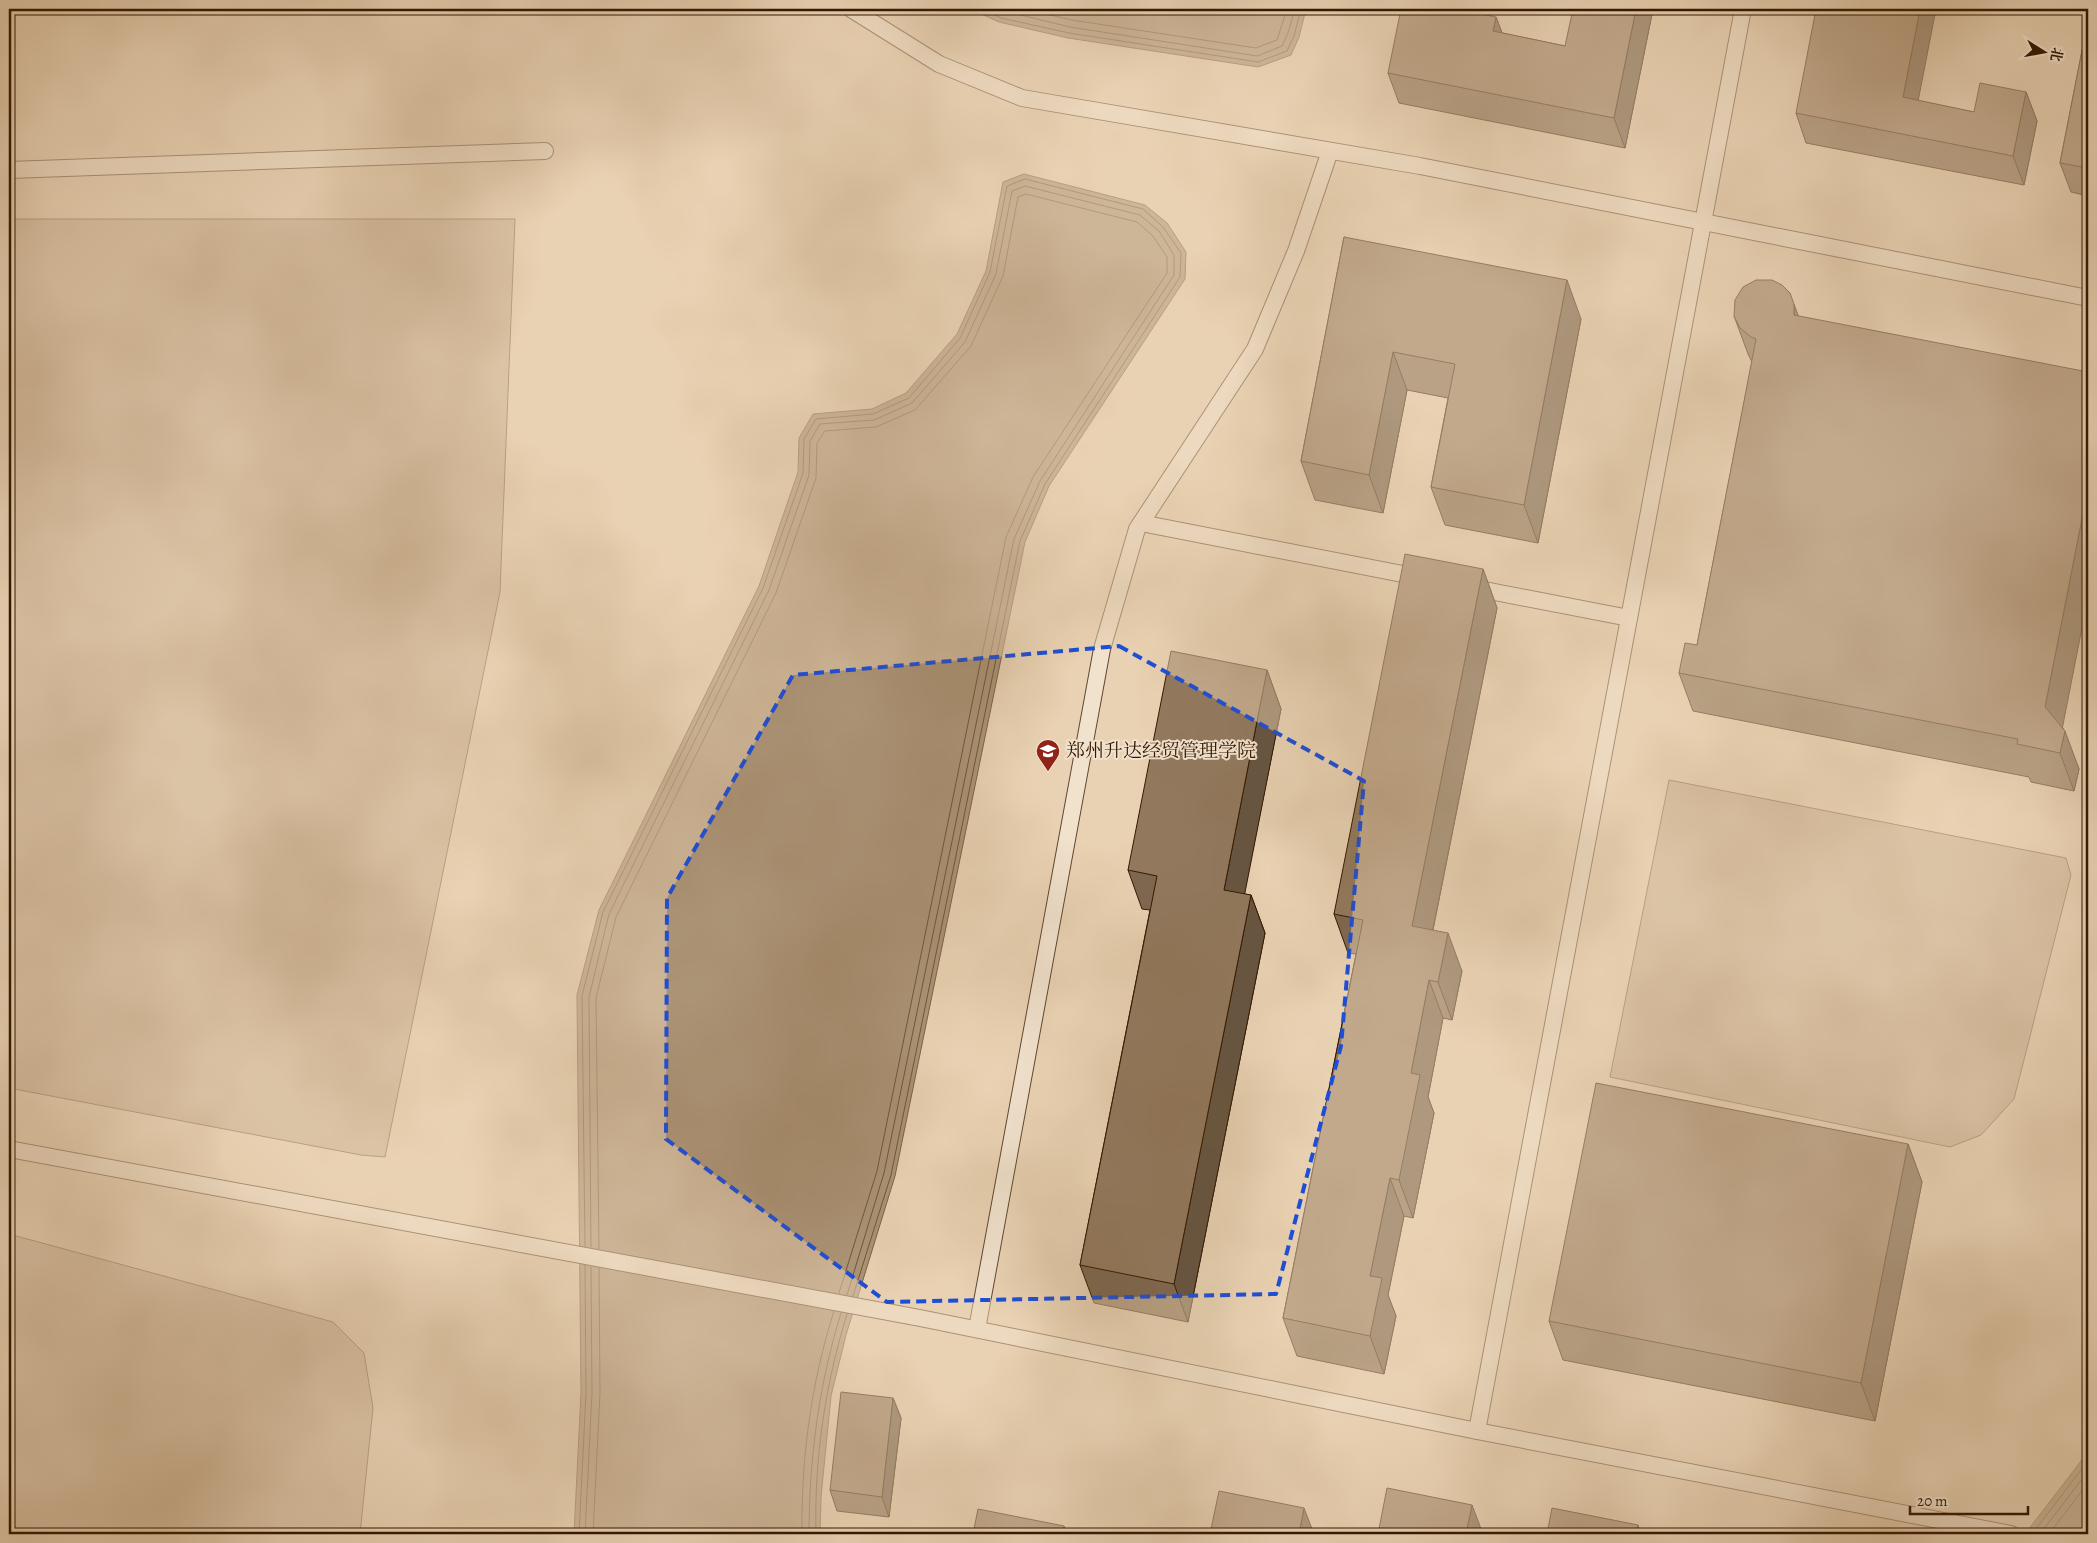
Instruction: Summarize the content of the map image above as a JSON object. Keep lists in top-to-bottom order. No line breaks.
{"places":{"school or university":["郑州升达经贸管理学院"]},"scale_bar":"20 m","north":"right"}
